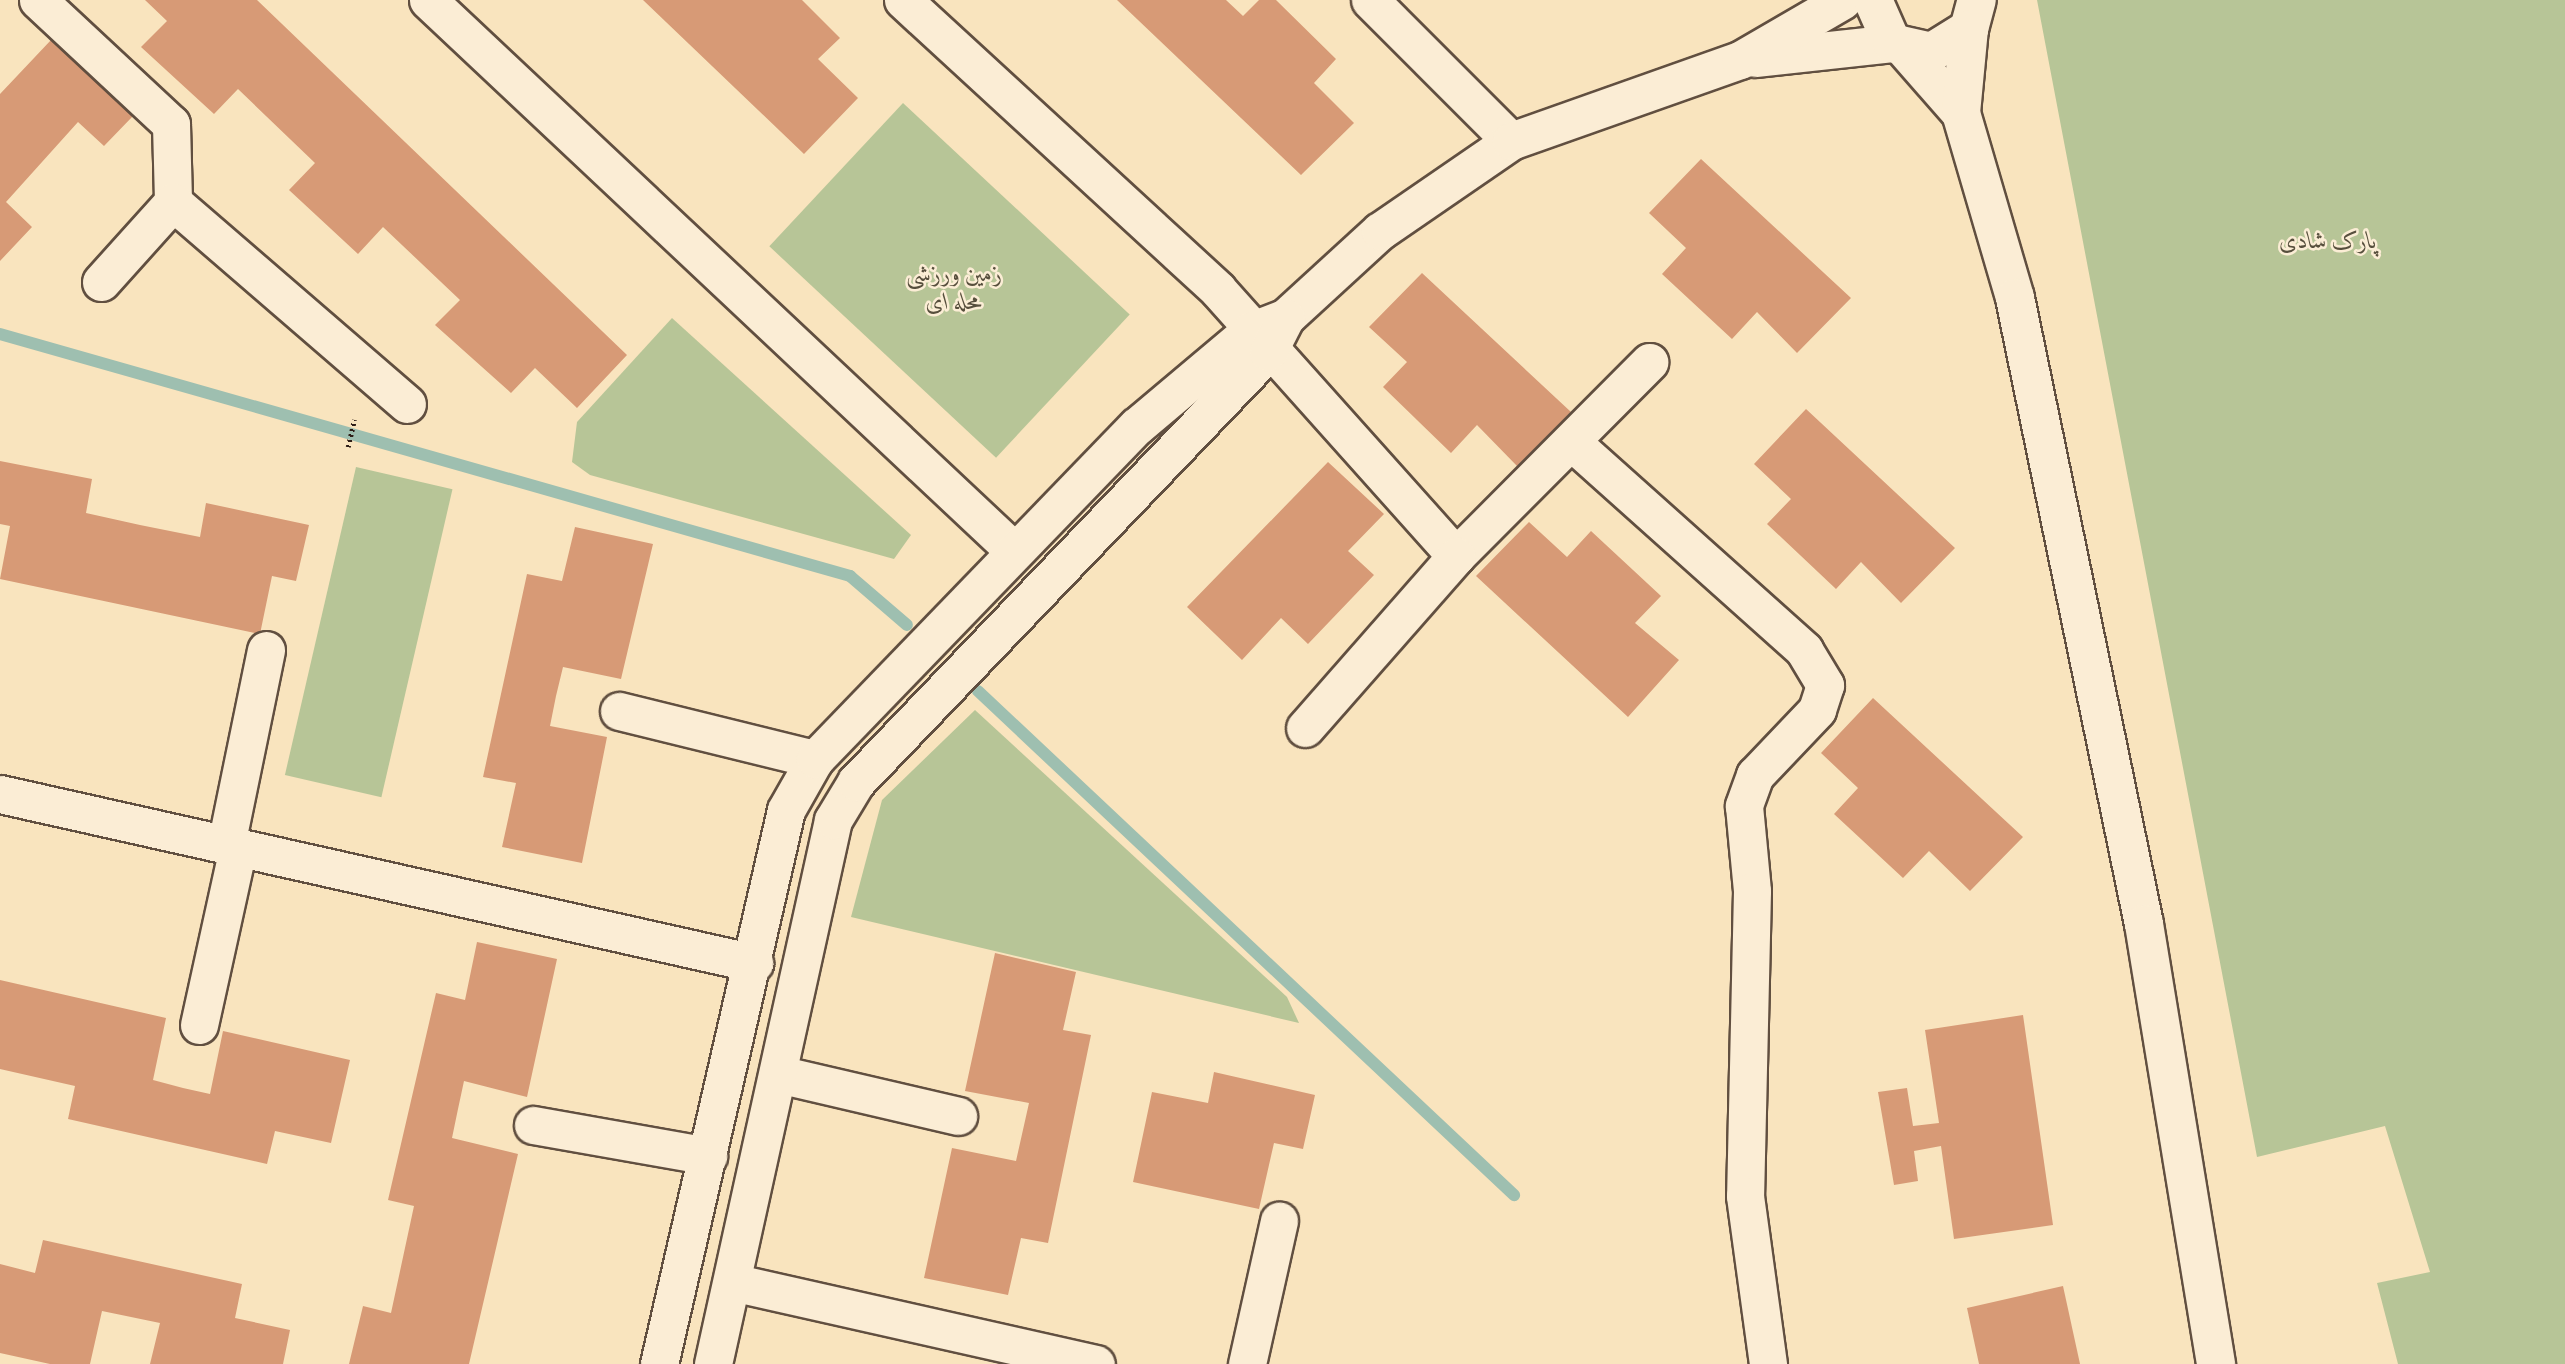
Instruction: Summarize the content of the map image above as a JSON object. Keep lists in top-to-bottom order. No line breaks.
{"parks":["پارک شادی","زمین ورزشی محله ای"]}
